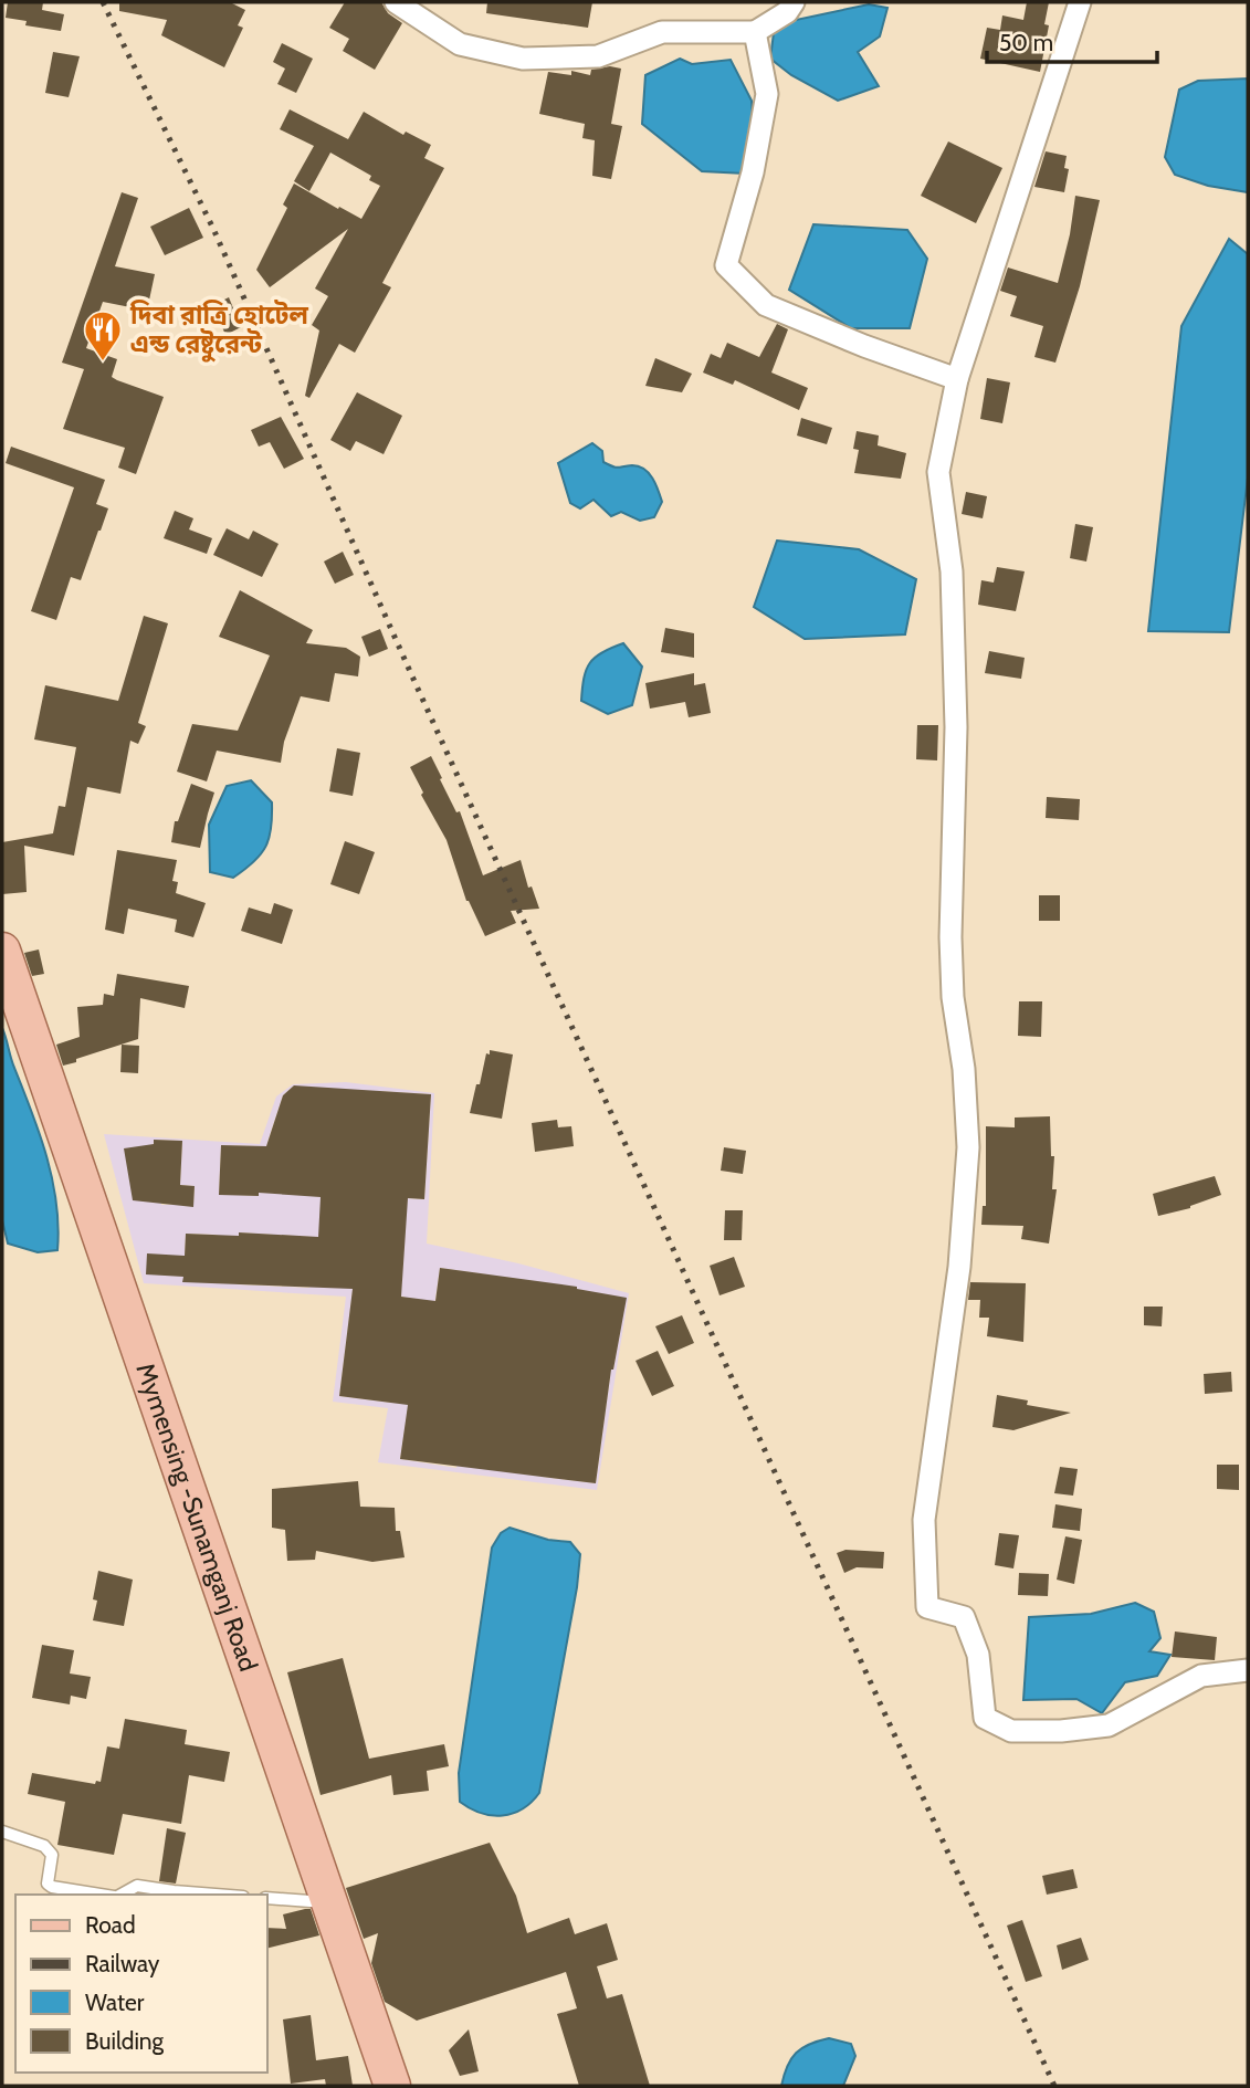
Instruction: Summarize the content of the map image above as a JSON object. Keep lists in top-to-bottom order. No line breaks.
{"streets":{"main road":["Mymensing -Sunamganj Road"]},"places":{"restaurant":["দিবা রাত্রি হোটেল এন্ড রেষ্টুরেন্ট"]},"legend":["Road","Railway","Water","Building"],"scale_bar":"50 m"}
